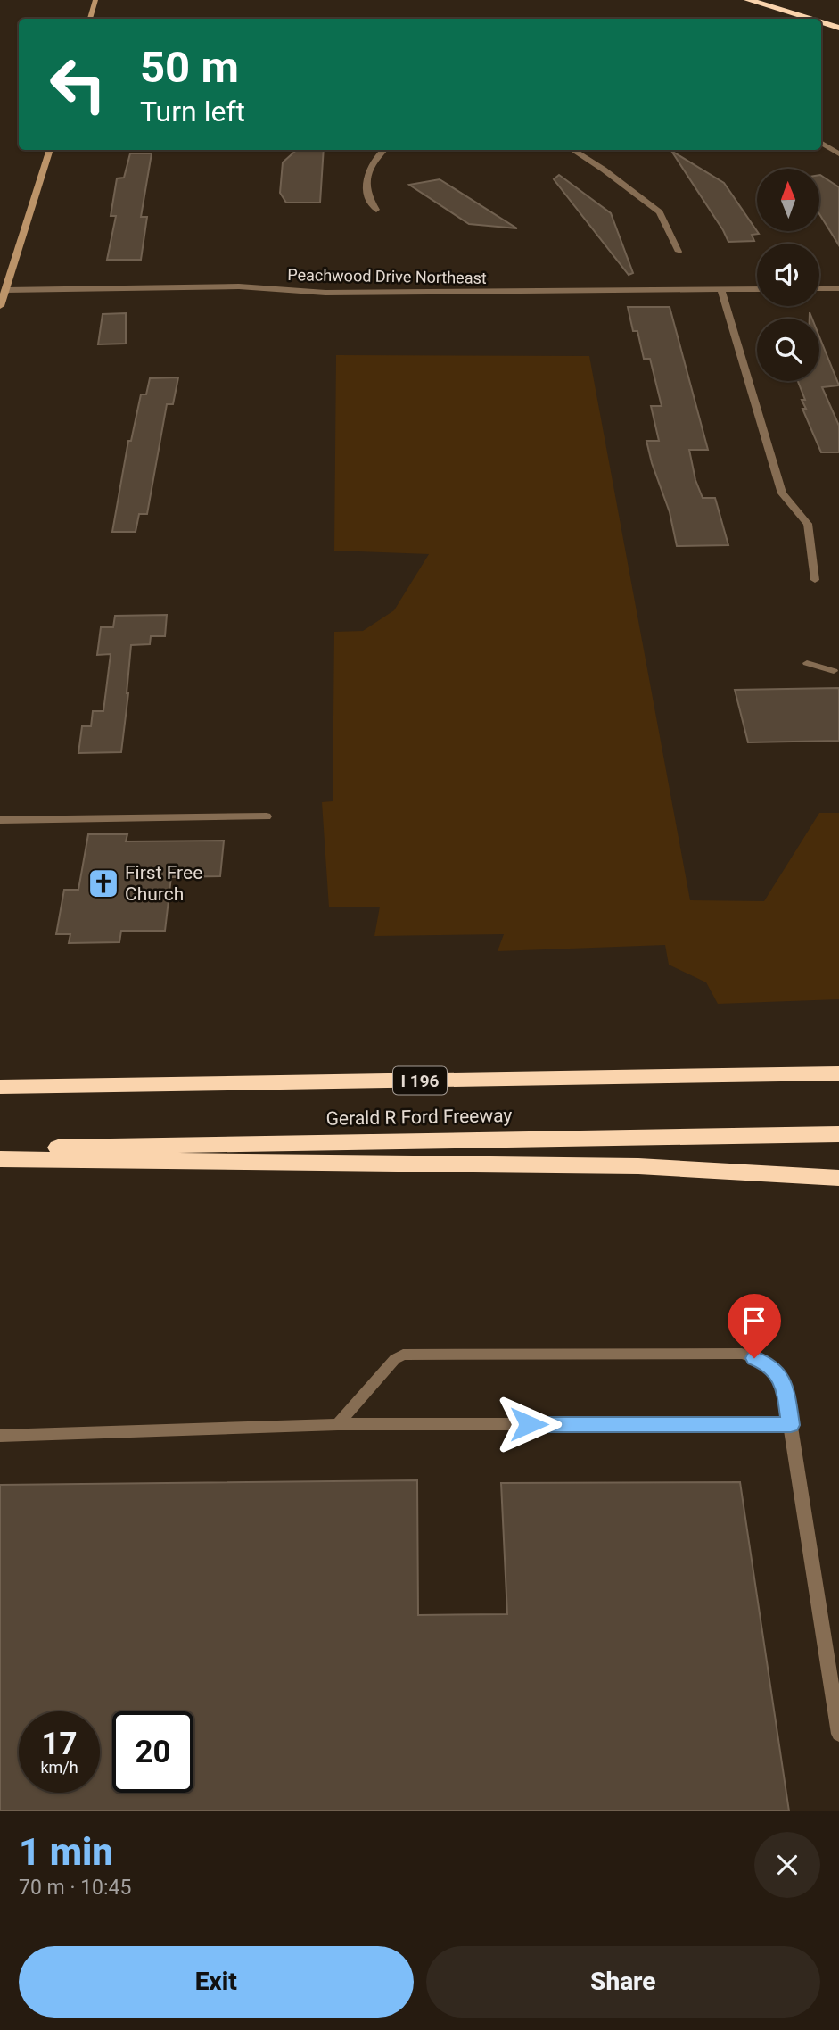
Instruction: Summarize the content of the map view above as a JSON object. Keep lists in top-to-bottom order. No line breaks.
{"streets":{"highway":["I 196","Gerald R Ford Freeway"],"street":["Peachwood Drive Northeast"]},"places":{"church":["First Free Church"]},"north":"top","page":{"turn":["50 m","Turn left"],"speed":"17 km/h","limit":"20","heading":["1 min","70 m · 10:45"],"buttons":["Exit","Share"]}}
